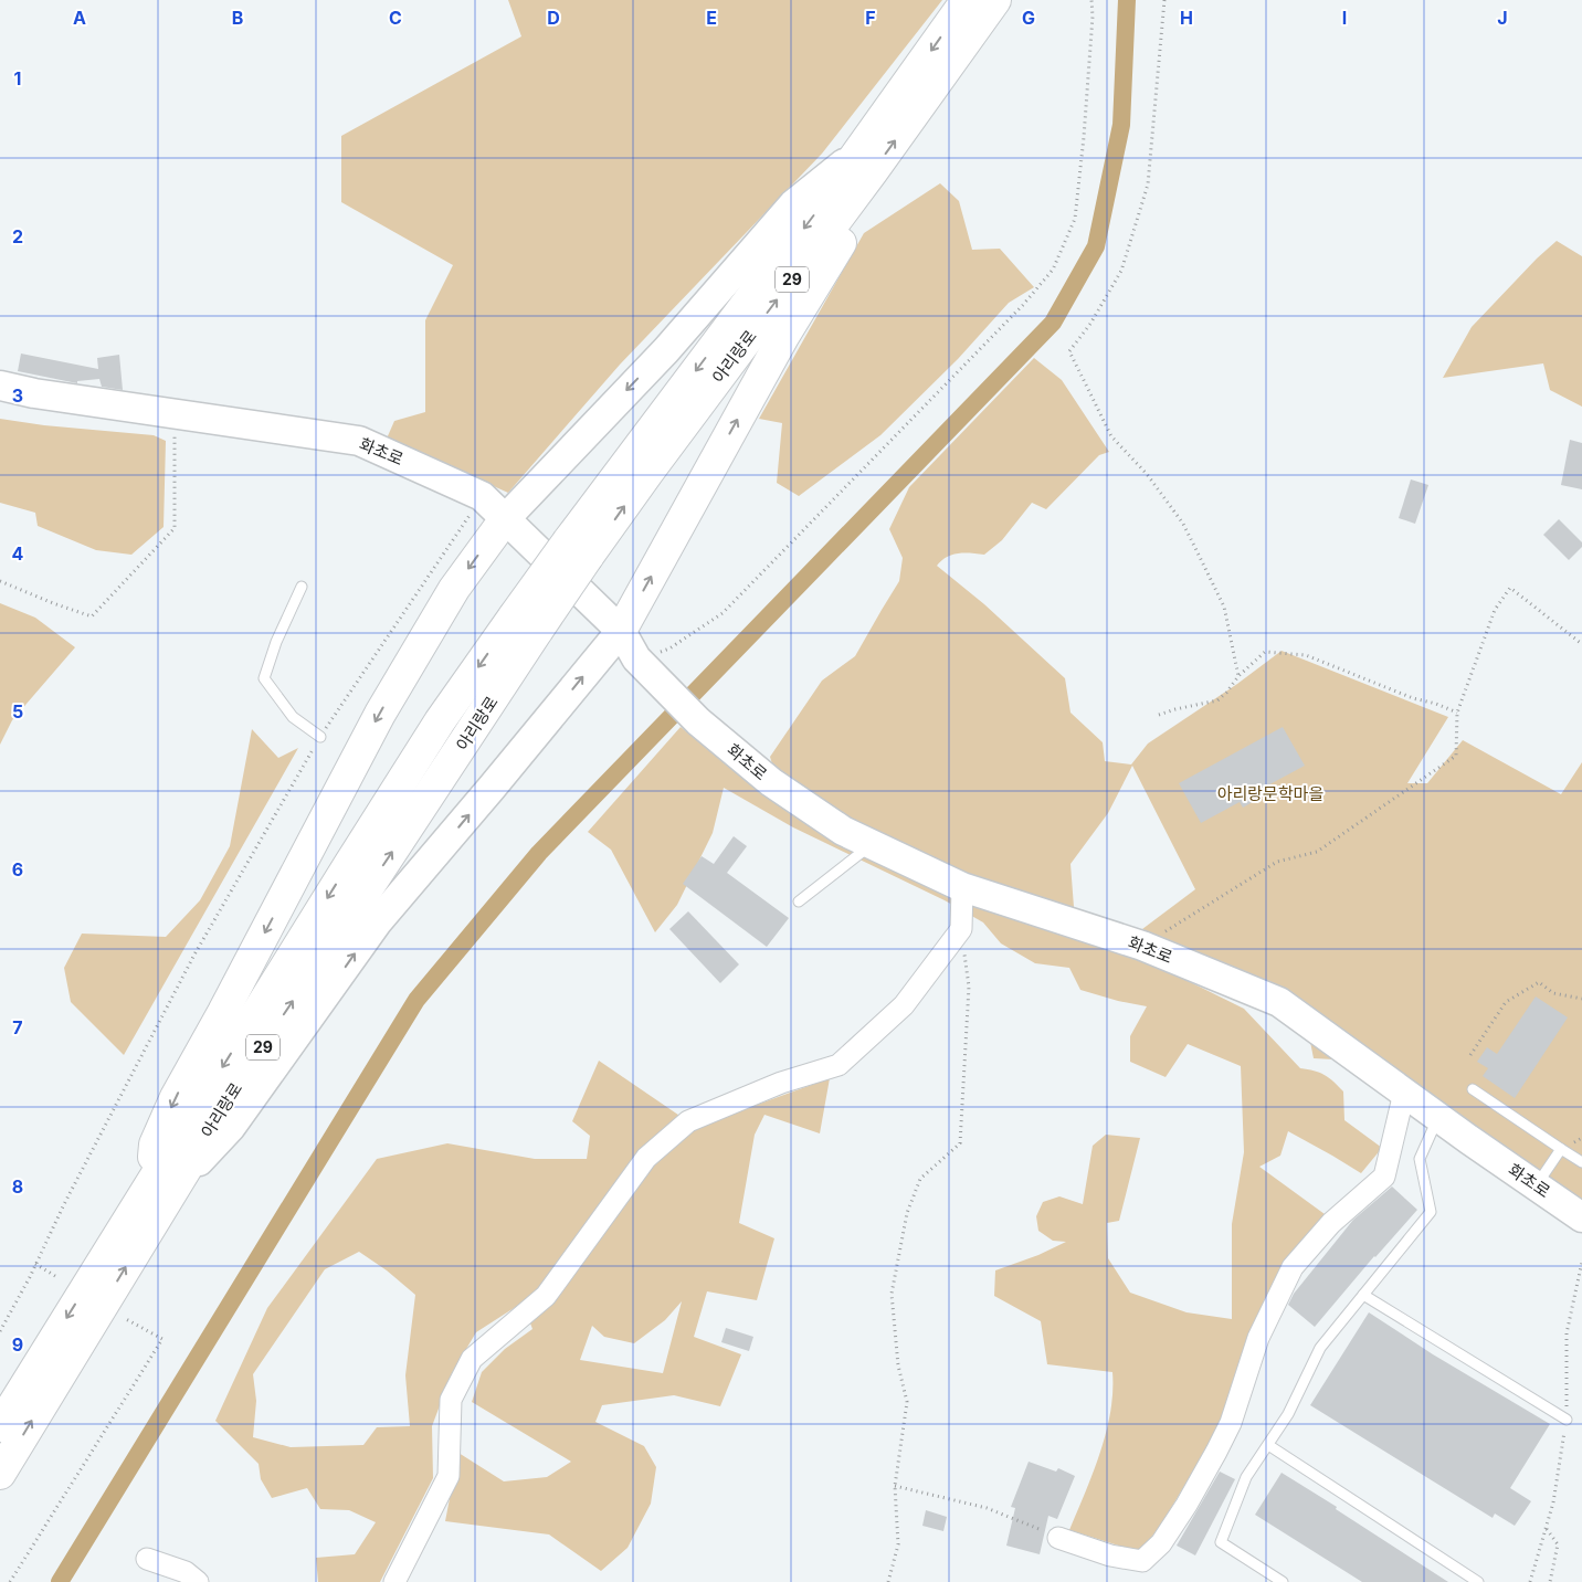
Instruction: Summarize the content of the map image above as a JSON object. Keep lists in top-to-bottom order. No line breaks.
{"streets":{"main road":["29","아리랑로"],"street":["화초로"]},"parks":["아리랑문학마을"],"grid":{"columns":["A","B","C","D","E","F","G","H","I","J"],"rows":["1","2","3","4","5","6","7","8","9"]}}
